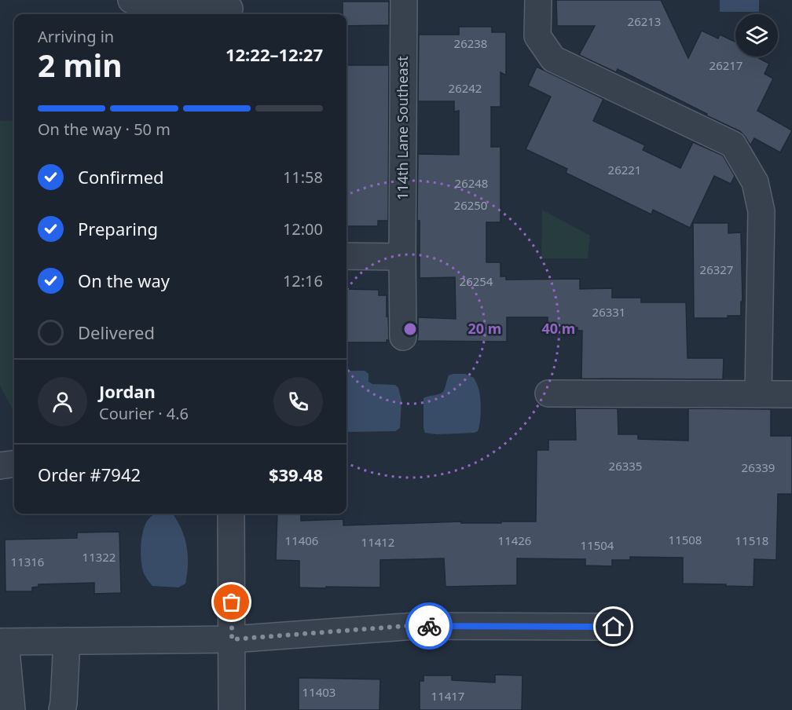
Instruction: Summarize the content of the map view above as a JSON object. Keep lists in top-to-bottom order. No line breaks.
{"streets":{"street":["114th Lane Southeast"]},"house_numbers":["26213","26238","26217","26242","26221","26248","26250","26327","26254","26331","26335","26339","11508","11406","11426","11518","11412","11504","11322","11316","11403","11417"],"page":{"heading":["2 min","Arriving in","12:22–12:27"],"panel":["Jordan","Courier · 4.6","Order #7942","$39.48"],"bar":"On the way · 50 m","list":[["Confirmed","11:58"],["Preparing","12:00"],["On the way","12:16"],"Delivered"]},"rings":["20 m","40 m"]}
